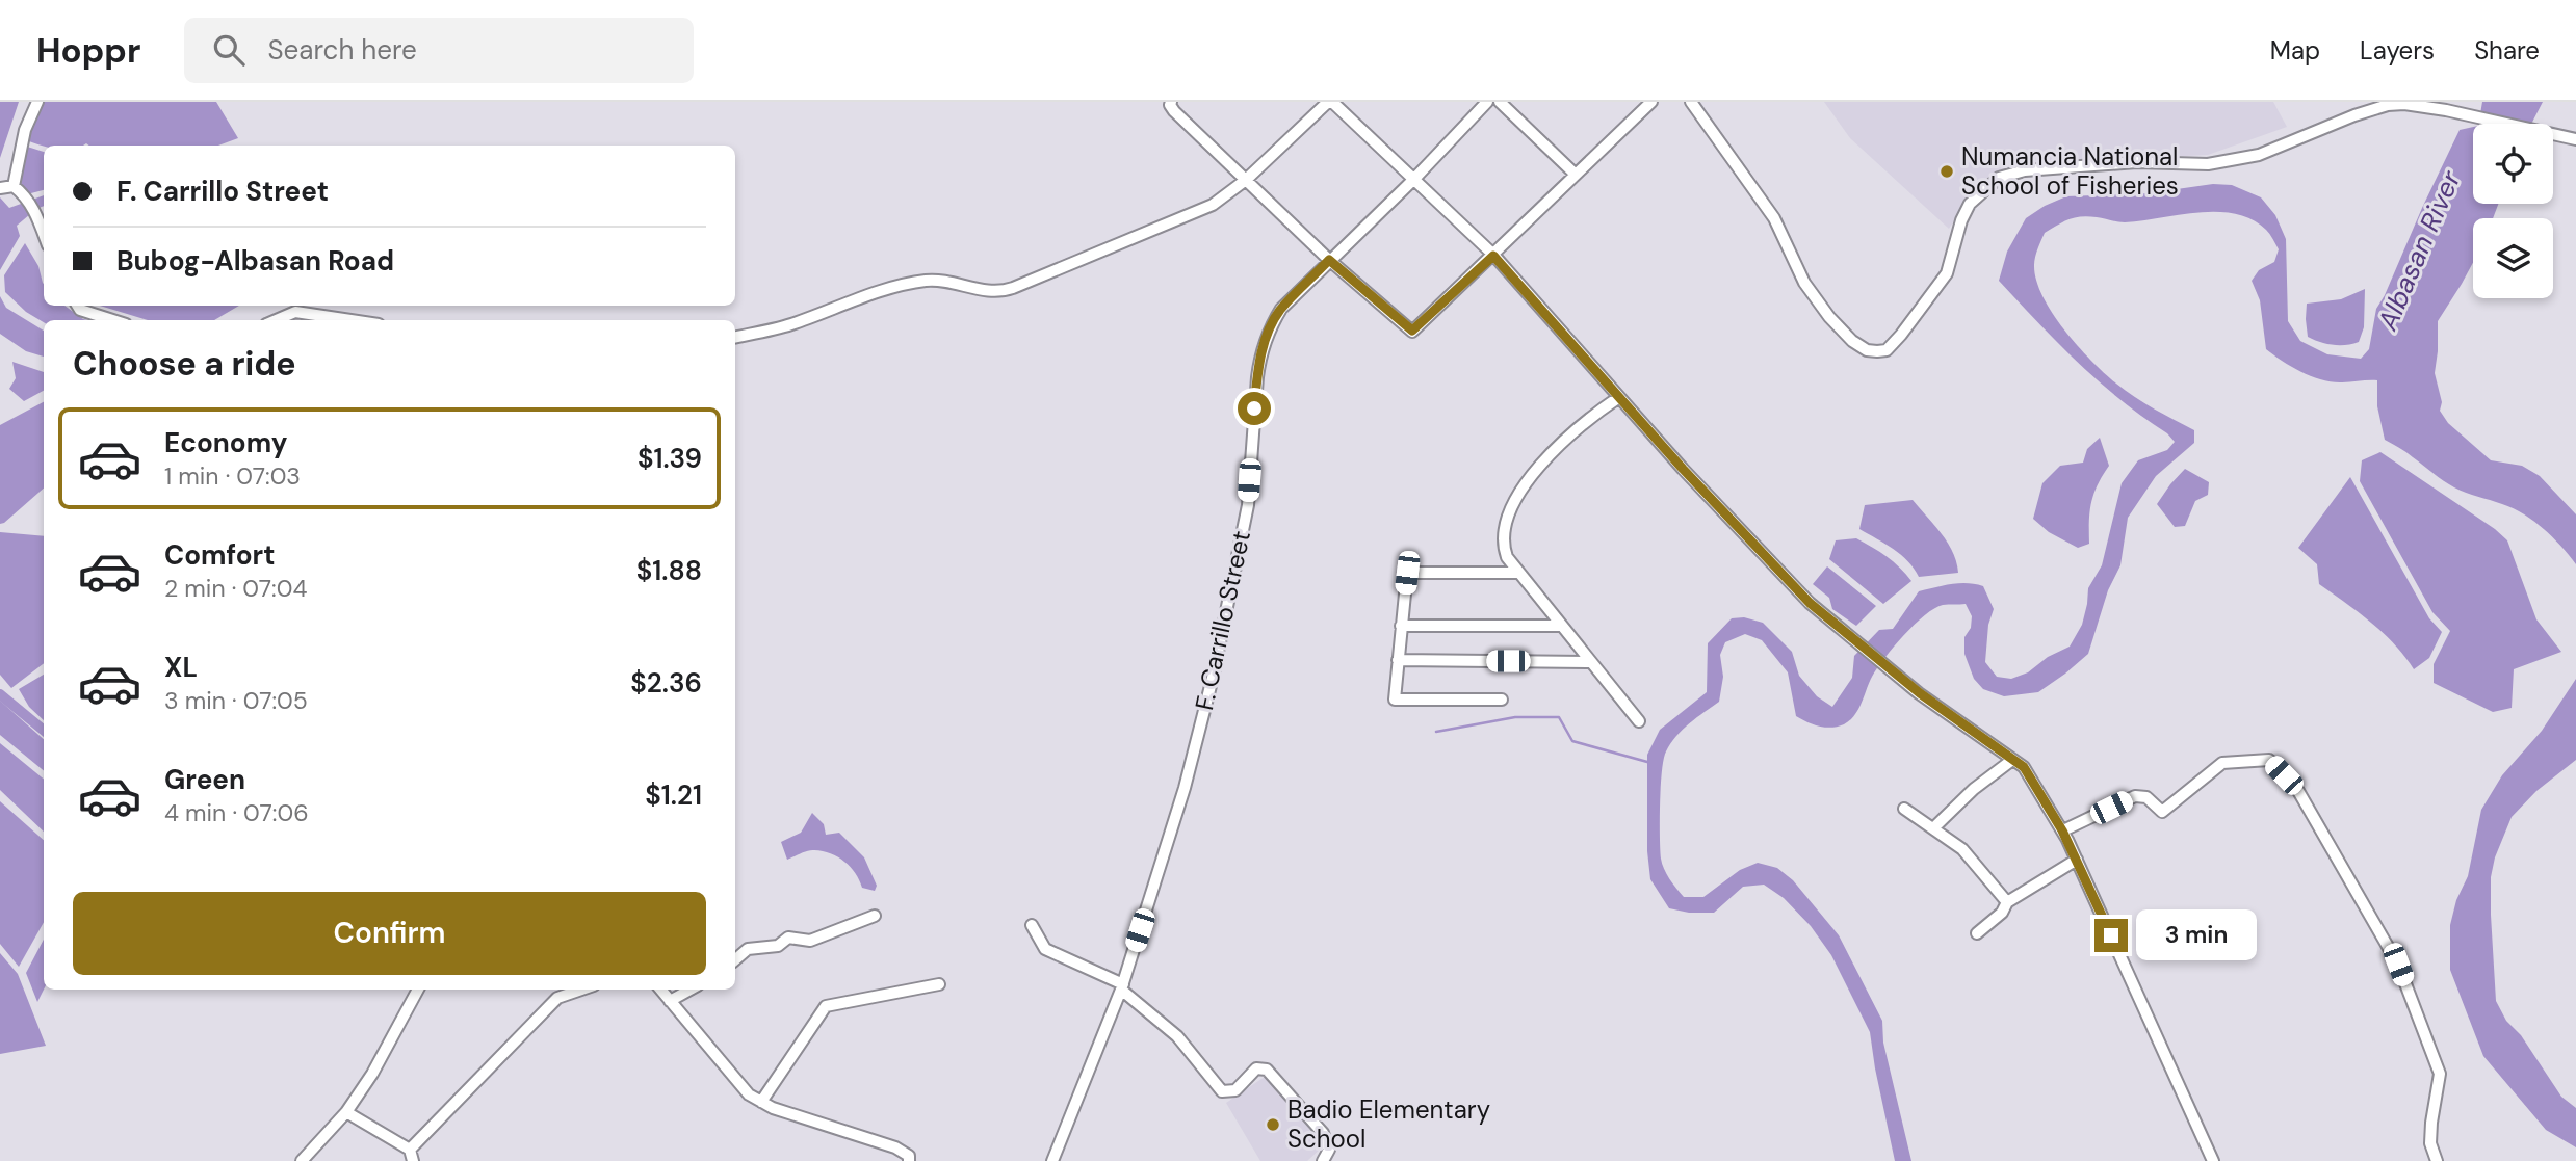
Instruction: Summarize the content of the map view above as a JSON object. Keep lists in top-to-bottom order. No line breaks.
{"streets":{"street":["F. Carrillo Street"]},"water":["Albasan River"],"places":["Numancia National School of Fisheries","Badio Elementary School"],"page":{"header":"Hoppr","search":"Search here","nav":["Map","Layers","Share"],"banner":["F. Carrillo Street","Bubog-Albasan Road"],"heading":"Choose a ride","list":[{"name":"Economy","note":"1 min · 07:03","value":"$1.39"},{"name":"Comfort","note":"2 min · 07:04","value":"$1.88"},{"name":"XL","note":"3 min · 07:05","value":"$2.36"},{"name":"Green","note":"4 min · 07:06","value":"$1.21"}],"buttons":"Confirm","bubble":"3 min"}}
